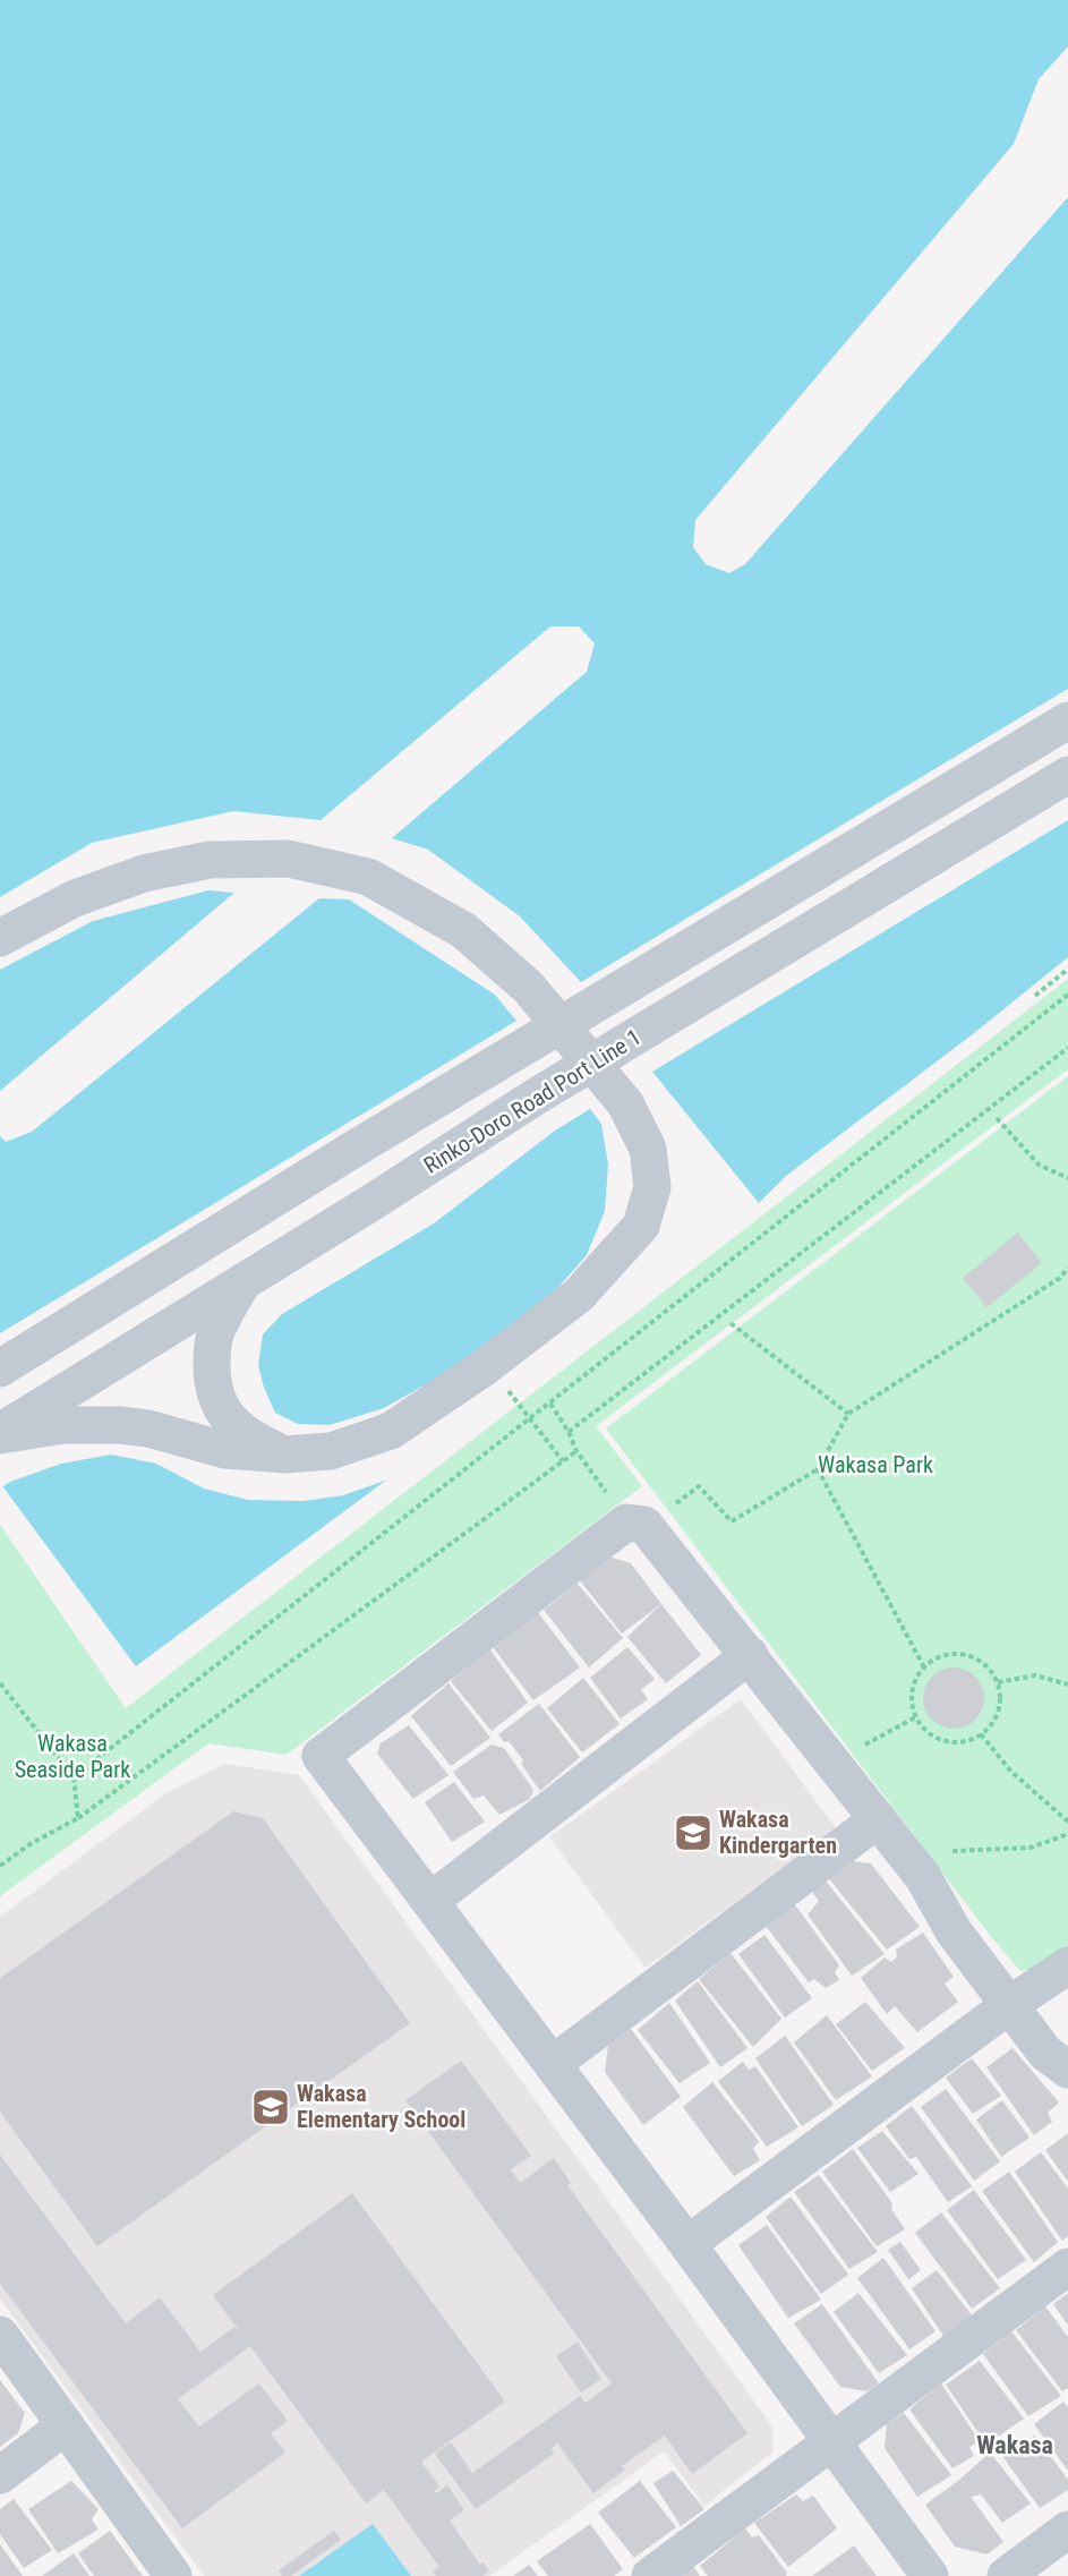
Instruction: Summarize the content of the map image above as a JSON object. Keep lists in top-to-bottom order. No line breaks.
{"streets":{"street":["Rinko-Doro Road Port Line 1"]},"districts":["Wakasa"],"parks":["Wakasa Park","Wakasa Seaside Park"],"places":{"school or university":["Wakasa Kindergarten","Wakasa Elementary School"]}}
